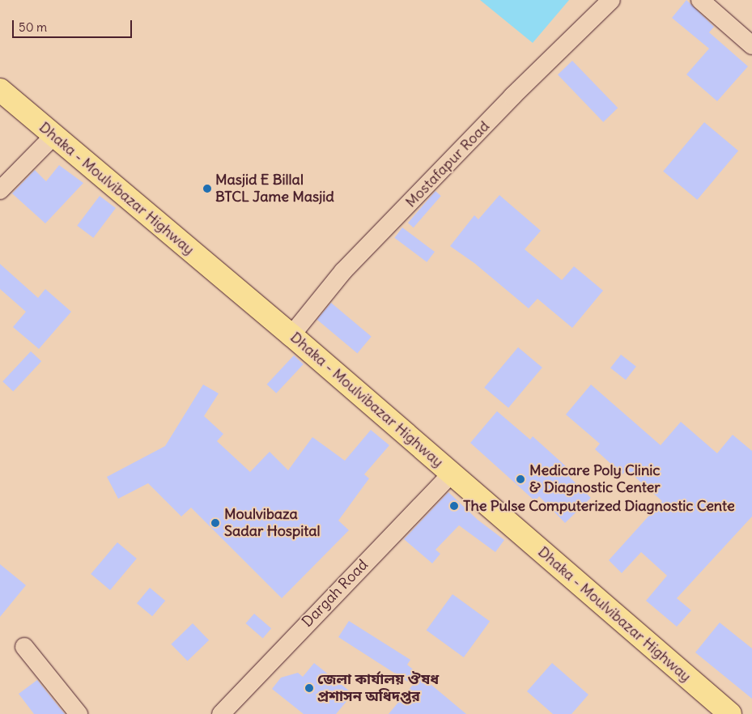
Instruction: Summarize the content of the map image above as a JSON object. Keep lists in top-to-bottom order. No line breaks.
{"streets":{"highway":["Dhaka - Moulvibazar Highway"],"street":["Mostafapur Road","Dargah Road"]},"crossings":[["Mostafapur Road","Dhaka - Moulvibazar Highway"],["Dhaka - Moulvibazar Highway","Dargah Road"]],"places":["Masjid E Billal BTCL Jame Masjid","Medicare Poly Clinic & Diagnostic Center","The Pulse Computerized Diagnostic Cente","Moulvibaza Sadar Hospital","জেলা কার্যালয় ঔষধ প্রশাসন অধিদপ্তর"],"scale_bar":"50 m"}
